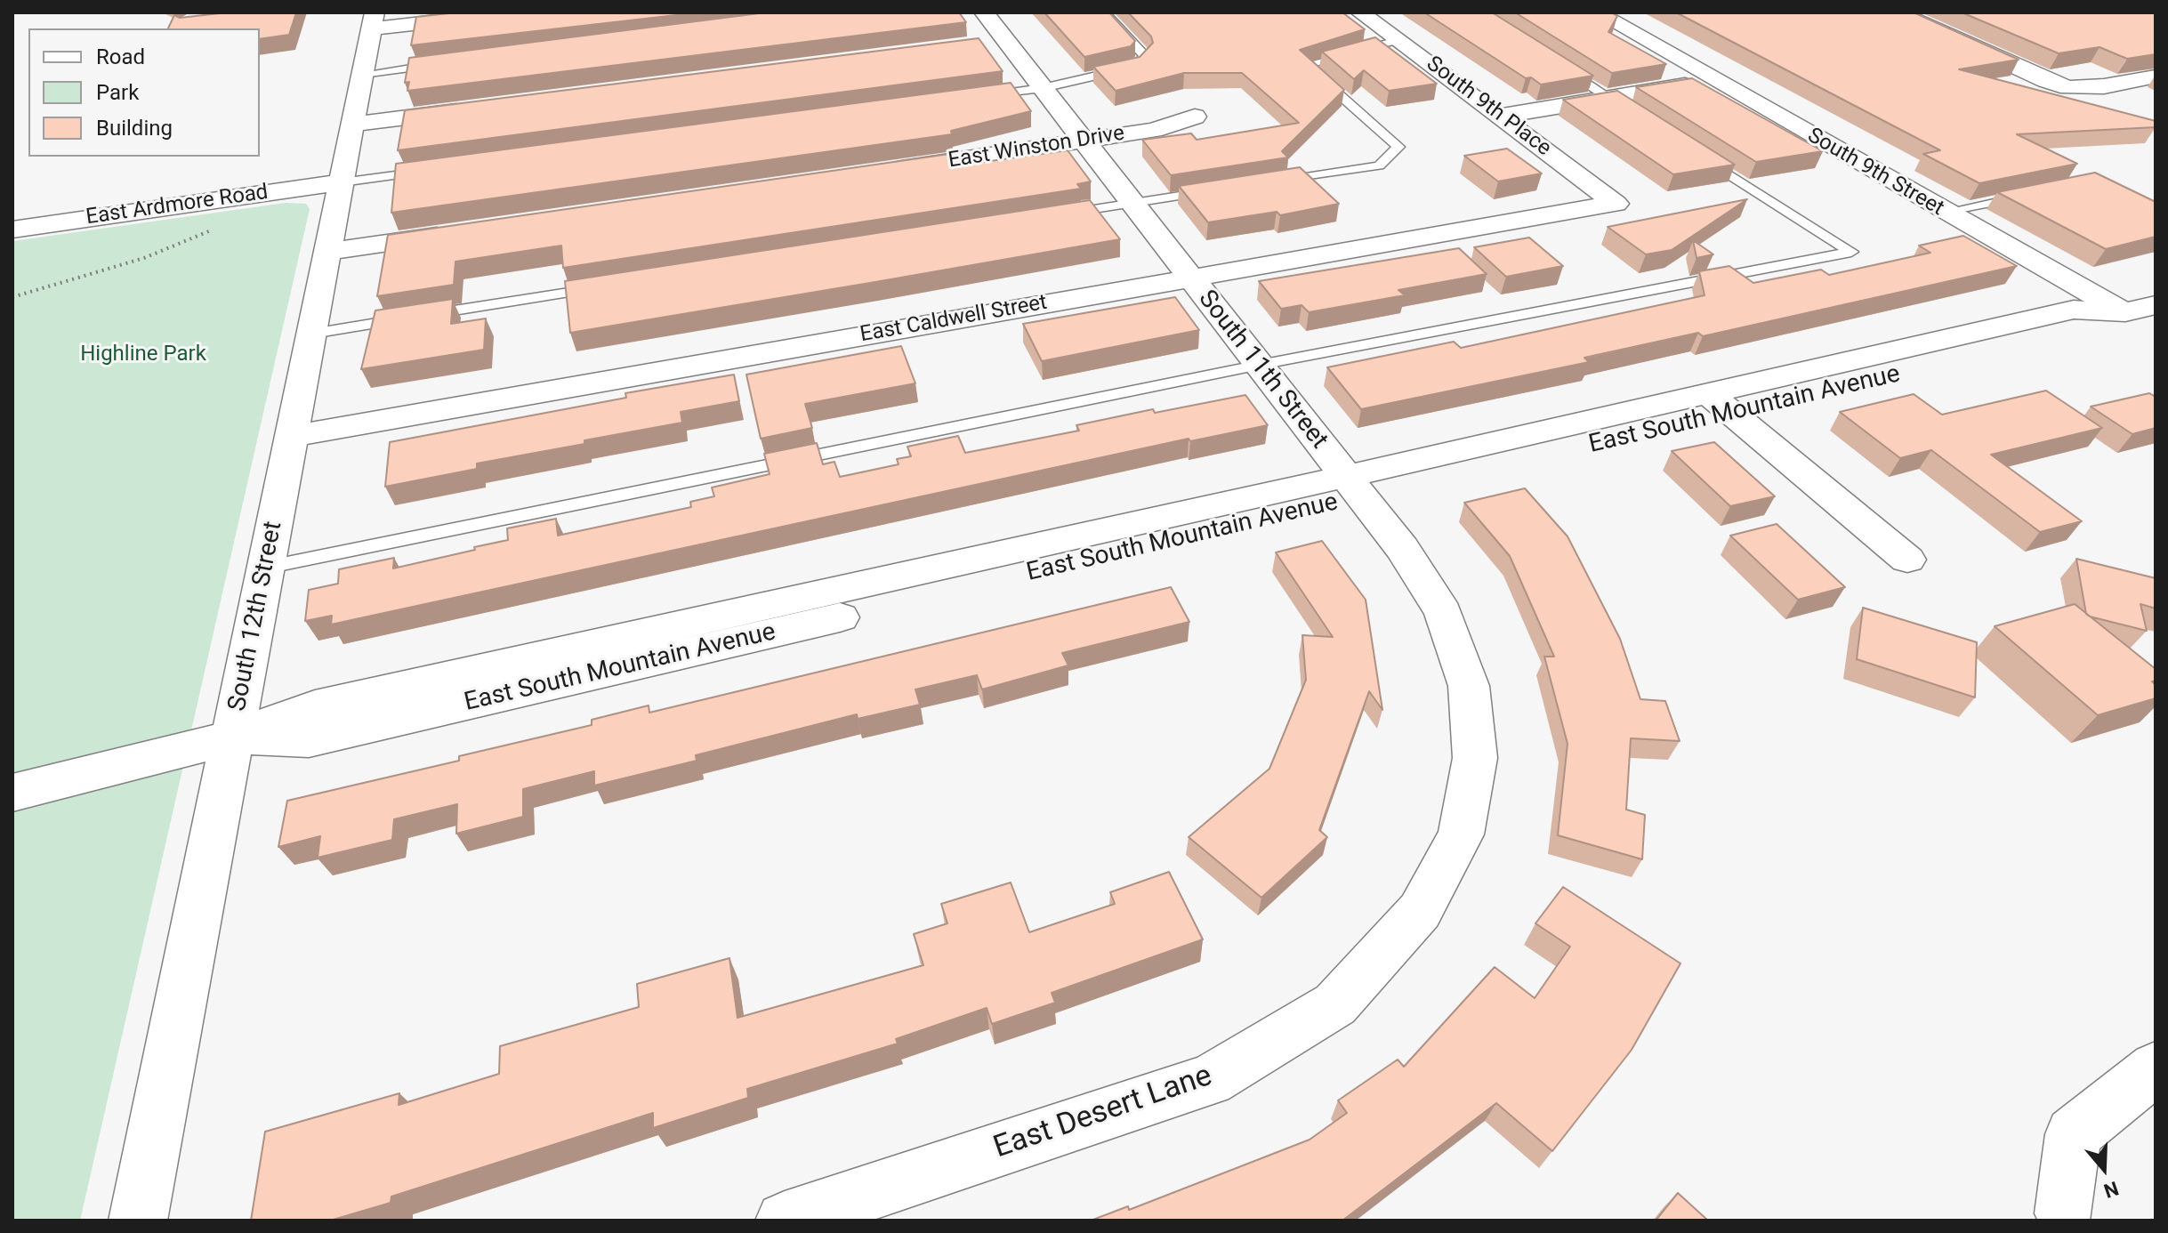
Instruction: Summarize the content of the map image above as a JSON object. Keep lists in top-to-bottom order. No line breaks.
{"streets":{"street":["South 9th Place","East Winston Drive","South 9th Street","East Ardmore Road","East Caldwell Street","South 11th Street","East South Mountain Avenue","South 12th Street","East Desert Lane"]},"crossings":[["South 9th Place","East Caldwell Street"],["East Winston Drive","South 11th Street"],["South 9th Street","East South Mountain Avenue"],["East Ardmore Road","South 12th Street"],["East Caldwell Street","South 11th Street"],["East Caldwell Street","South 12th Street"],["South 11th Street","East South Mountain Avenue"],["South 11th Street","East Desert Lane"],["East South Mountain Avenue","South 12th Street"]],"parks":["Highline Park"],"legend":["Road","Park","Building"],"north":"bottom"}
